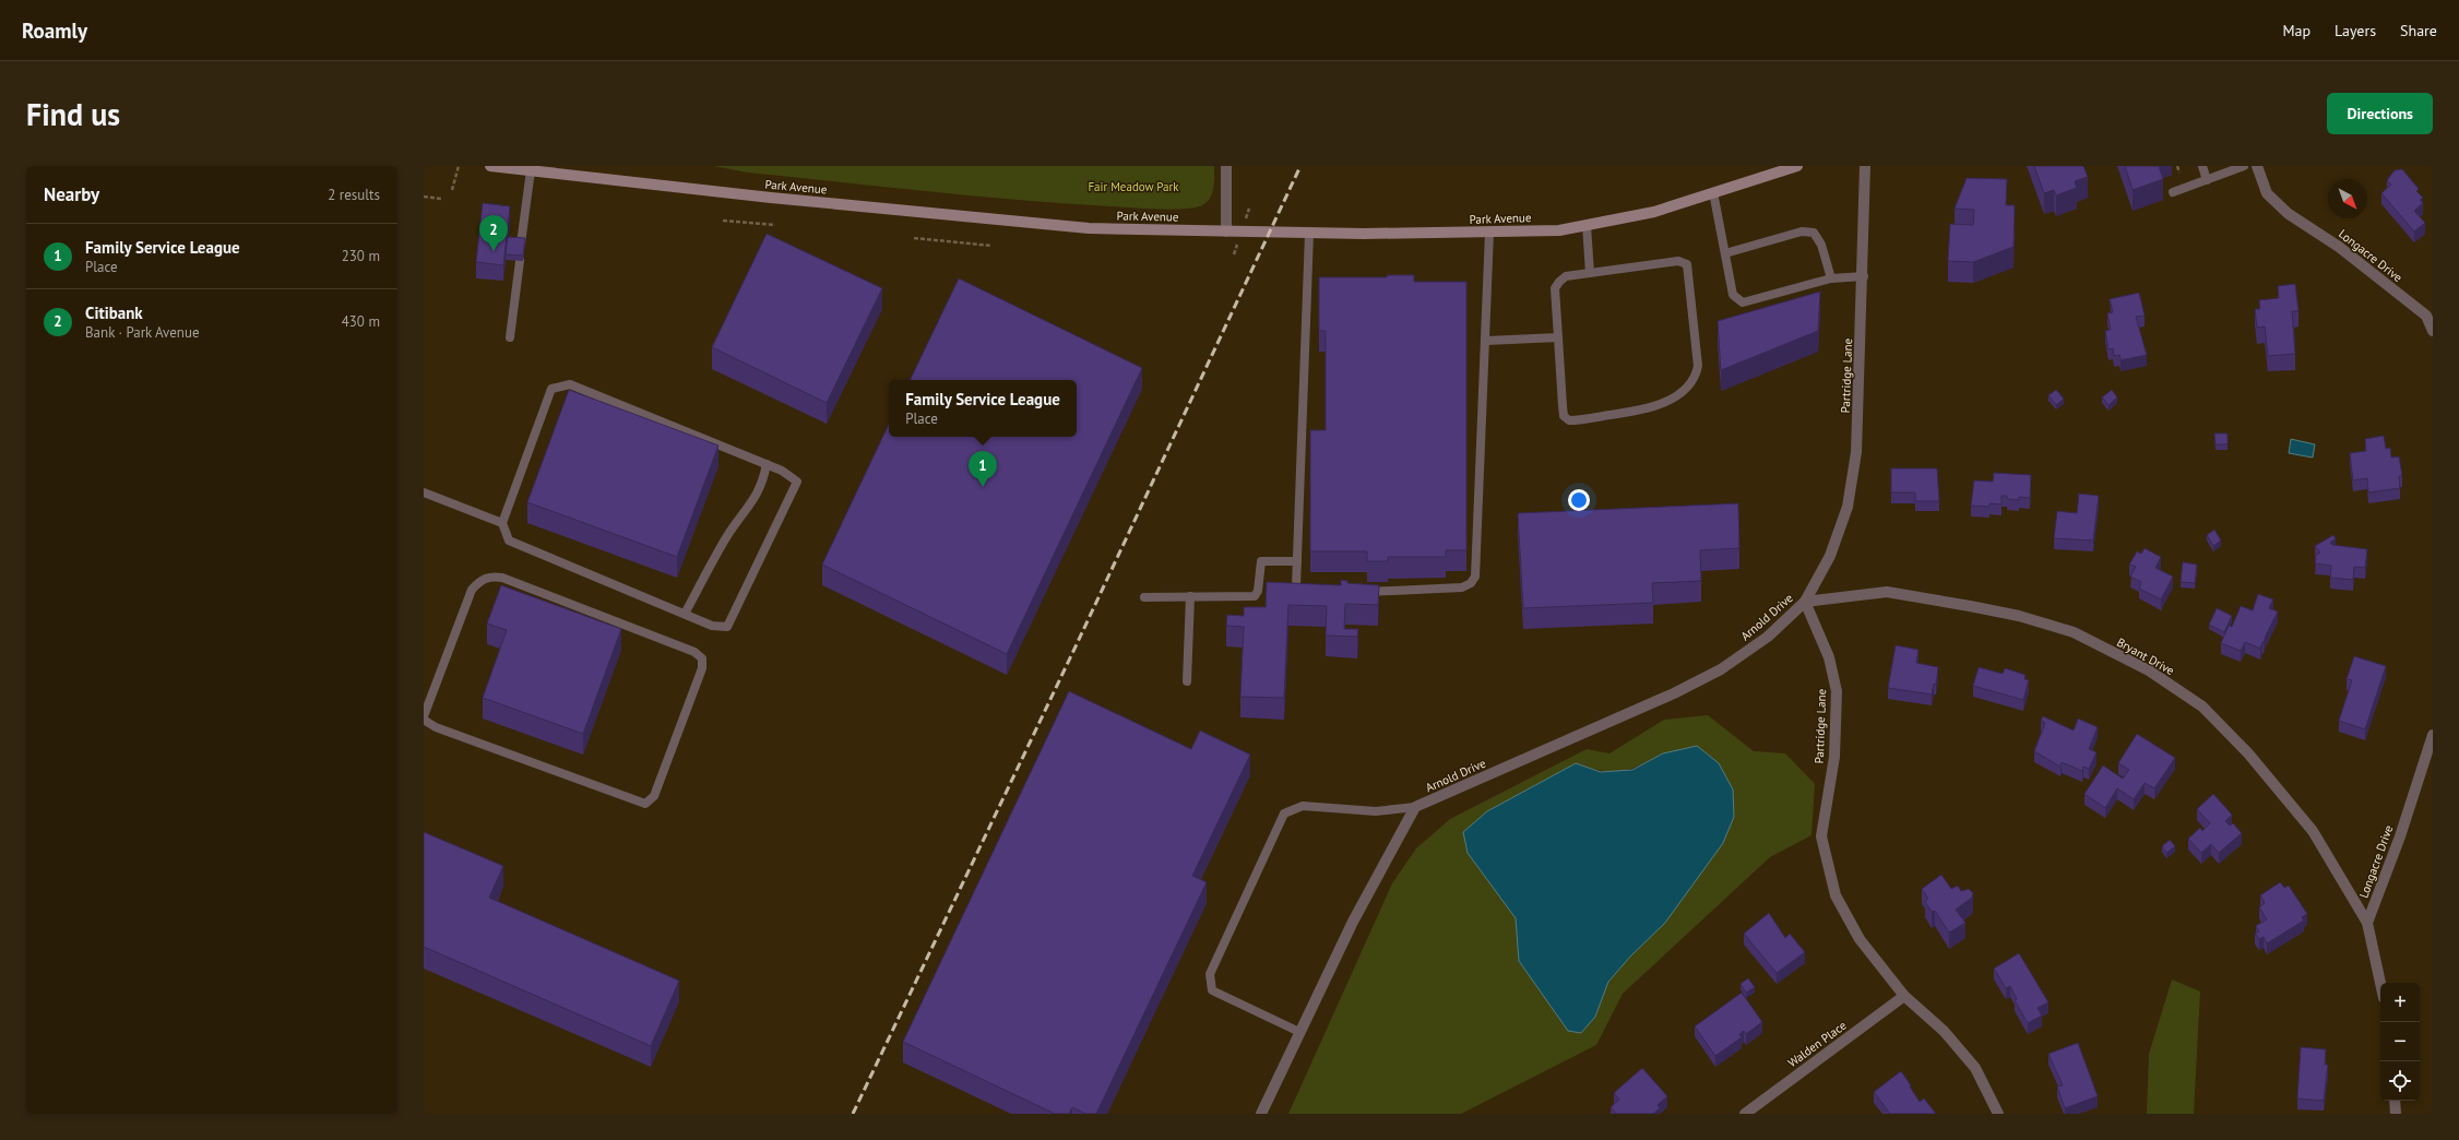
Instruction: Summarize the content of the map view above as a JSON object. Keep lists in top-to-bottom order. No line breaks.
{"streets":{"main road":["Park Avenue"],"street":["Longacre Drive","Partridge Lane","Arnold Drive","Bryant Drive","Walden Place"]},"crossings":[["Longacre Drive","Bryant Drive"],["Partridge Lane","Arnold Drive"],["Partridge Lane","Bryant Drive"],["Partridge Lane","Walden Place"],["Arnold Drive","Bryant Drive"]],"parks":["Fair Meadow Park"],"north":"bottom right","page":{"header":"Roamly","nav":["Map","Layers","Share"],"buttons":"Directions","title":"Find us","heading":["Nearby","2 results"],"pins":["2","1"],"list":[{"mark":"1","name":"Family Service League","note":"Place","value":"230 m"},{"mark":"2","name":"Citibank","note":"Bank · Park Avenue","value":"430 m"}],"popup":["Family Service League","Place"],"map_buttons":["+","−"]}}
